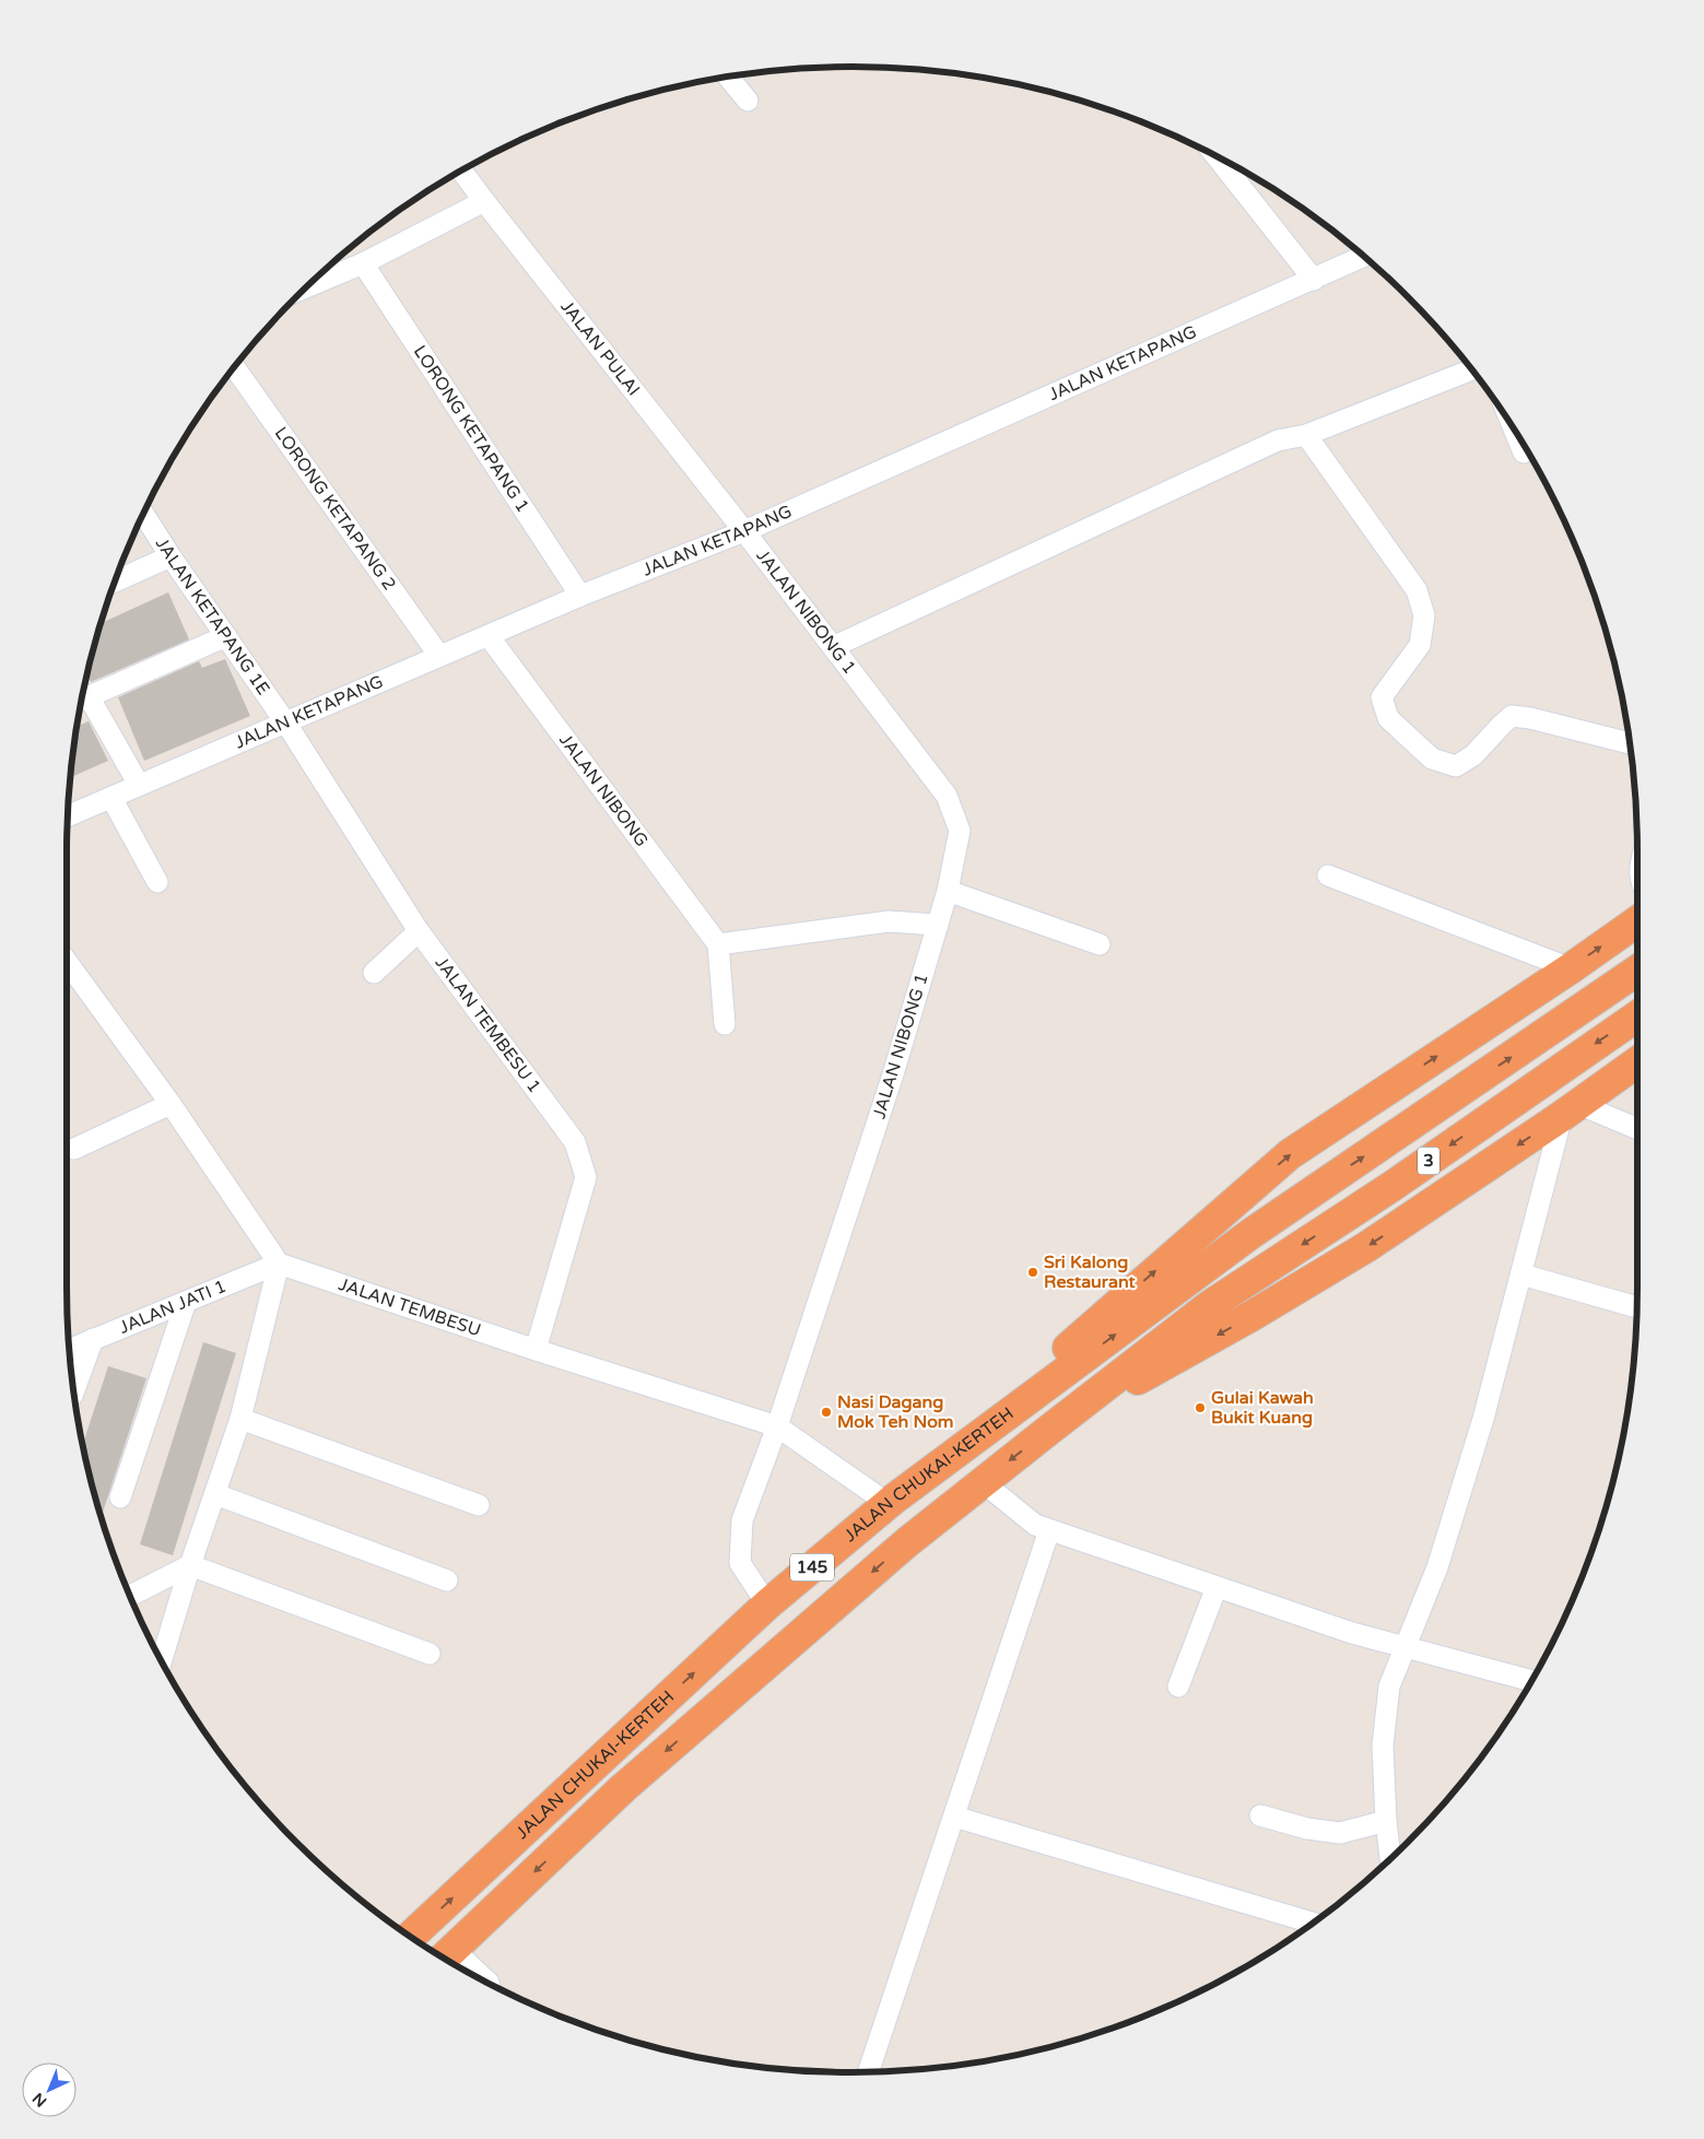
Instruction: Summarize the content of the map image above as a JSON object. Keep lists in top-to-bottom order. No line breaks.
{"streets":{"highway":["3","JALAN CHUKAI-KERTEH","145"],"street":["JALAN PULAI","JALAN KETAPANG","LORONG KETAPANG 1","LORONG KETAPANG 2","JALAN NIBONG 1","JALAN KETAPANG 1E","JALAN NIBONG","JALAN TEMBESU 1","JALAN JATI 1","JALAN TEMBESU"]},"crossings":[["JALAN PULAI","JALAN KETAPANG"],["JALAN PULAI","JALAN NIBONG 1"],["JALAN KETAPANG","LORONG KETAPANG 1"],["JALAN KETAPANG","LORONG KETAPANG 2"],["JALAN KETAPANG","JALAN NIBONG 1"],["JALAN KETAPANG","JALAN KETAPANG 1E"],["JALAN KETAPANG","JALAN NIBONG"],["JALAN KETAPANG","JALAN TEMBESU 1"],["JALAN NIBONG 1","JALAN TEMBESU"],["JALAN NIBONG 1","JALAN CHUKAI-KERTEH"],["JALAN KETAPANG 1E","JALAN TEMBESU 1"],["JALAN TEMBESU 1","JALAN TEMBESU"],["3","JALAN CHUKAI-KERTEH"],["JALAN JATI 1","JALAN TEMBESU"],["JALAN TEMBESU","JALAN CHUKAI-KERTEH"]],"places":["Sri Kalong Restaurant","Gulai Kawah Bukit Kuang","Nasi Dagang Mok Teh Nom"],"north":"bottom left"}
